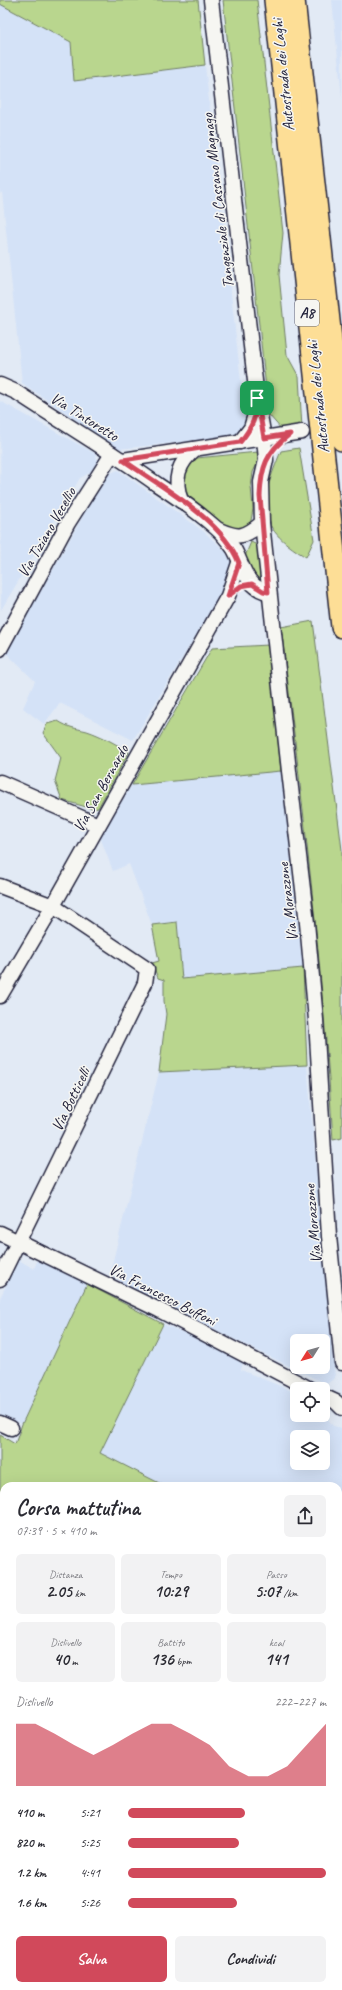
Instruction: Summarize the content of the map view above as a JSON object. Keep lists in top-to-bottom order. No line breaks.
{"streets":{"highway":["Autostrada dei Laghi","A8"],"street":["Tangenziale di Cassano Magnago","Via Tintoretto","Via Tiziano Vecellio","Via San Bernardo","Via Morazzone","Via Botticelli","Via Francesco Buffoni"]},"crossings":[["Tangenziale di Cassano Magnago","Via Morazzone"],["Via Tintoretto","Via Tiziano Vecellio"],["Via Tintoretto","Via San Bernardo"],["Via San Bernardo","Via Botticelli"],["Via Botticelli","Via Francesco Buffoni"]],"north":"bottom left","page":{"heading":["Corsa mattutina","07:39 · 5 × 410 m"],"stats":[["Distanza","2.05 km"],["Tempo","10:29"],["Passo","5:07 /km"],["Dislivello","40 m"],["Battito","136 bpm"],["kcal","141"]],"chart":["Dislivello","222–227 m"],"list":[{"name":"410 m","note":"5:21"},{"name":"820 m","note":"5:25"},{"name":"1.2 km","note":"4:41"},{"name":"1.6 km","note":"5:26"}],"buttons":["Salva","Condividi"]}}
